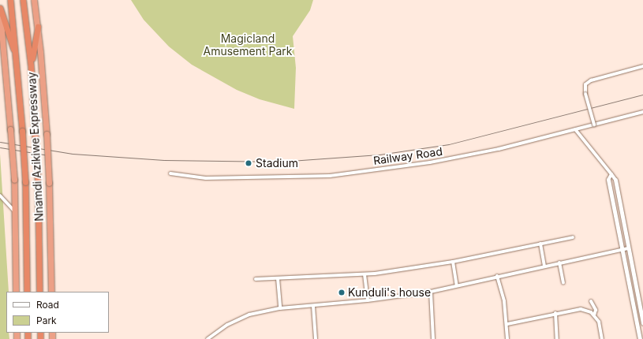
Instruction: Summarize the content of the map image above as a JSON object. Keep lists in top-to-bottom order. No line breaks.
{"streets":{"highway":["Nnamdi Azikiwe Expressway"],"street":["Railway Road"]},"parks":["Magicland Amusement Park"],"places":["Stadium","Kunduli's house"],"legend":["Road","Park"]}
